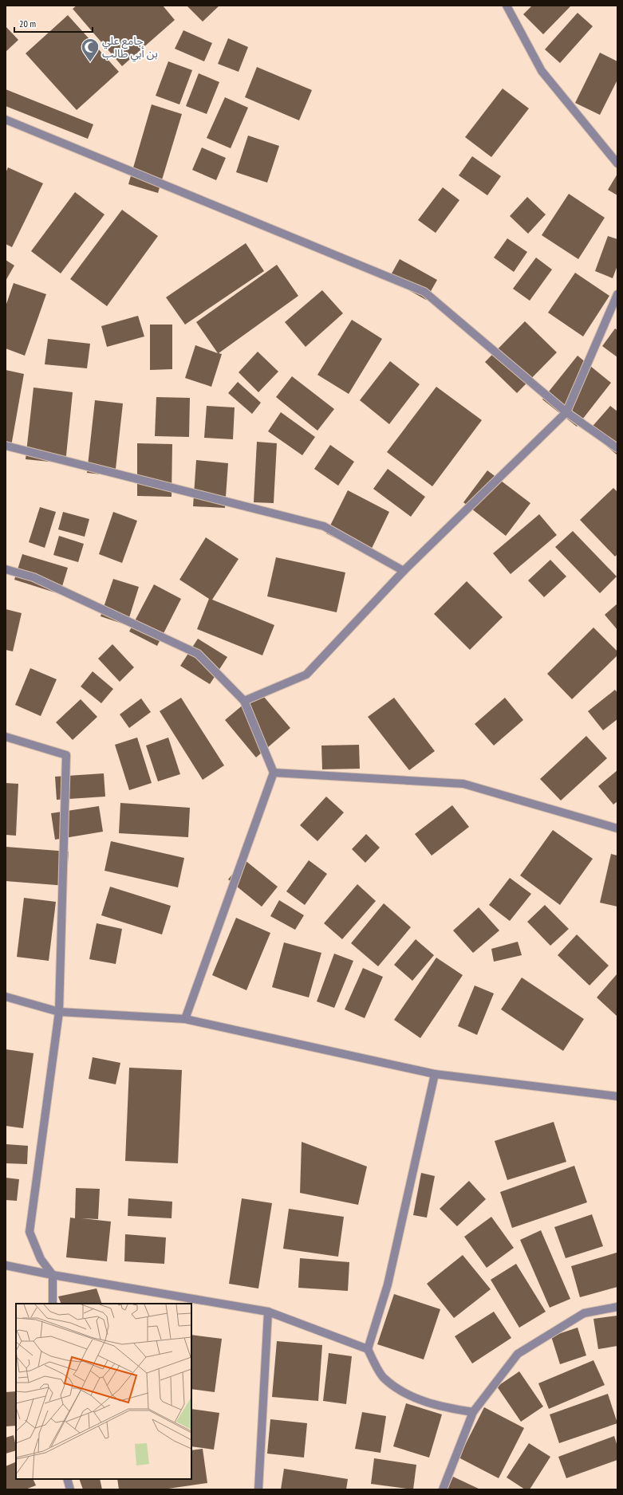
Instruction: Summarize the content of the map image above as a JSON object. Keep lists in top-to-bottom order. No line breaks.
{"places":{"mosque":["جامع علي بن أبي طالب"]},"scale_bar":"20 m"}
